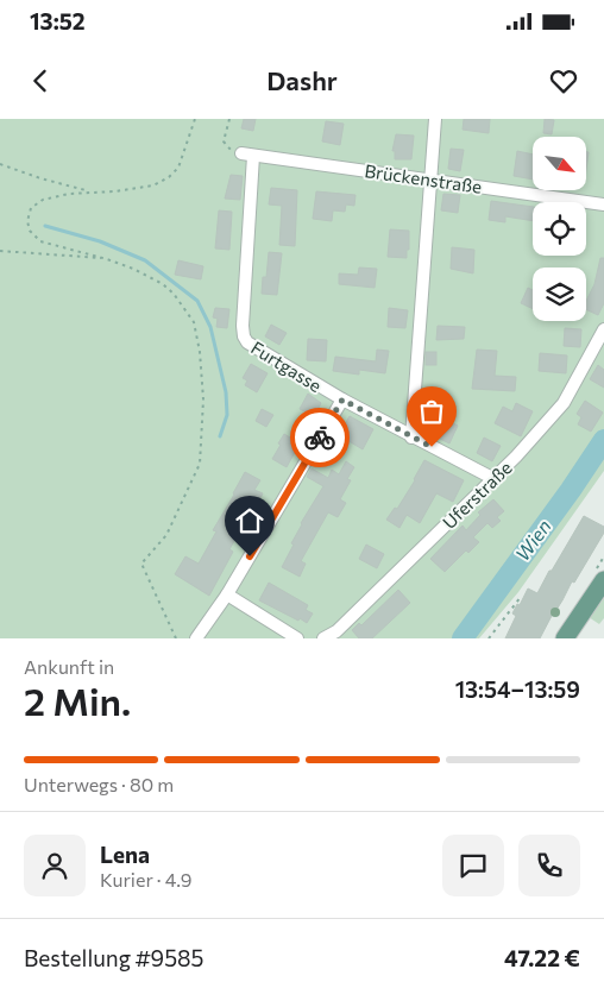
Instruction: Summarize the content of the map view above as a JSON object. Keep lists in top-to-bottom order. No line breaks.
{"streets":{"street":["Brückenstraße","Furtgasse","Uferstraße"]},"crossings":[["Brückenstraße","Furtgasse"],["Furtgasse","Uferstraße"]],"water":["Wien"],"north":"bottom right","page":{"status":"13:52","header":"Dashr","heading":["2 Min.","Ankunft in","13:54–13:59"],"panel":["Lena","Kurier · 4.9","Bestellung #9585","47.22 €"],"bar":"Unterwegs · 80 m"}}
